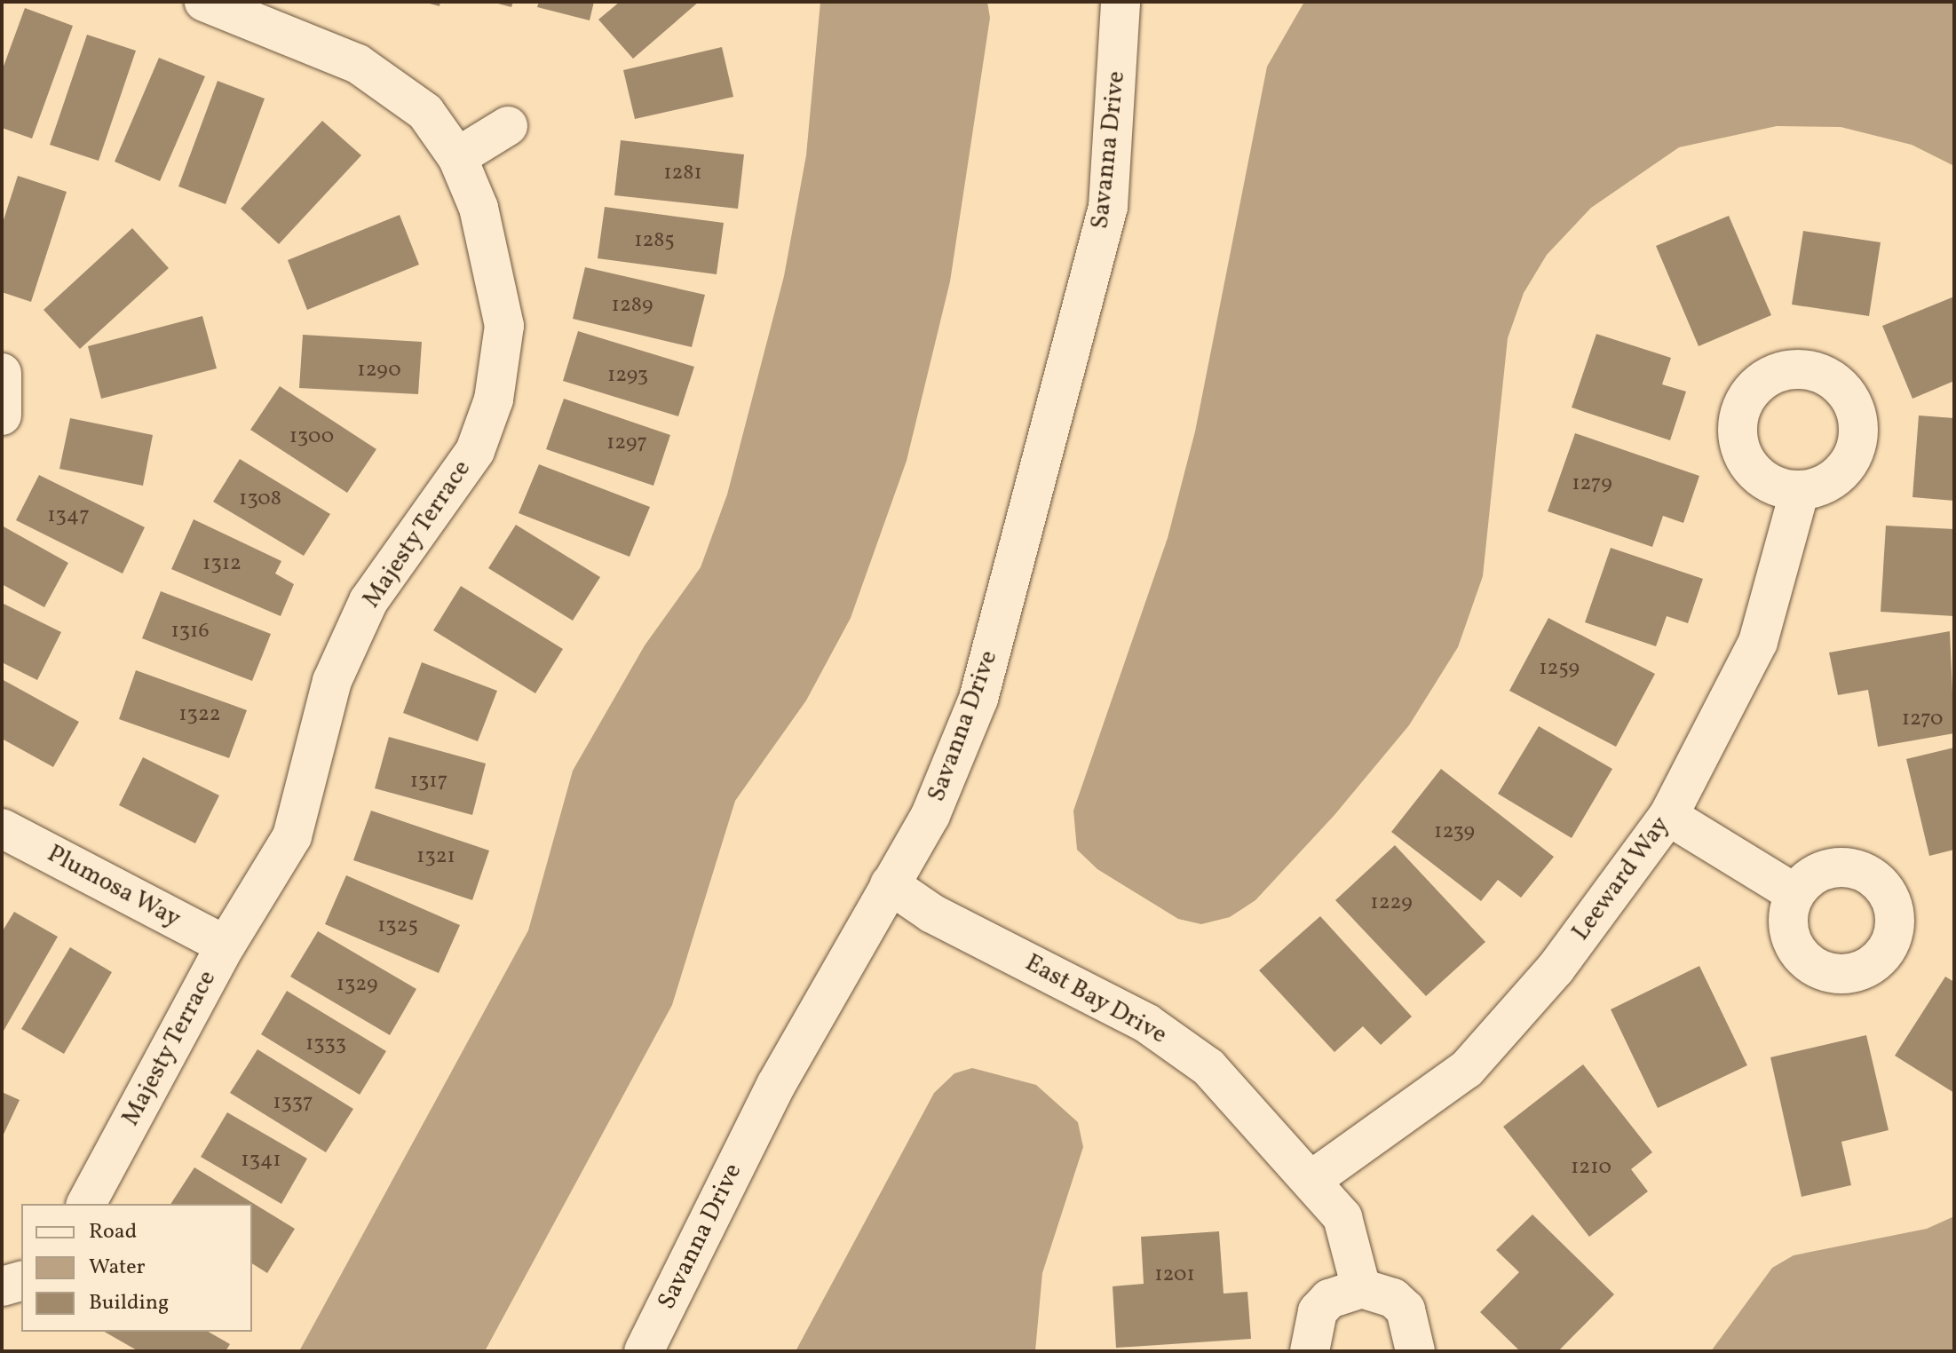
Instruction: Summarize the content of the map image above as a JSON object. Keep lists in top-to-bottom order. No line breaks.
{"streets":{"street":["Savanna Drive","Majesty Terrace","Leeward Way","Plumosa Way","East Bay Drive"]},"crossings":[["Savanna Drive","East Bay Drive"],["Majesty Terrace","Plumosa Way"],["Leeward Way","East Bay Drive"]],"house_numbers":["1281","1285","1289","1290","1293","1300","1297","1279","1308","1347","1312","1316","1259","1322","1270","1317","1239","1321","1229","1325","1329","1333","1337","1341","1210","1201"],"legend":["Road","Water","Building"]}
